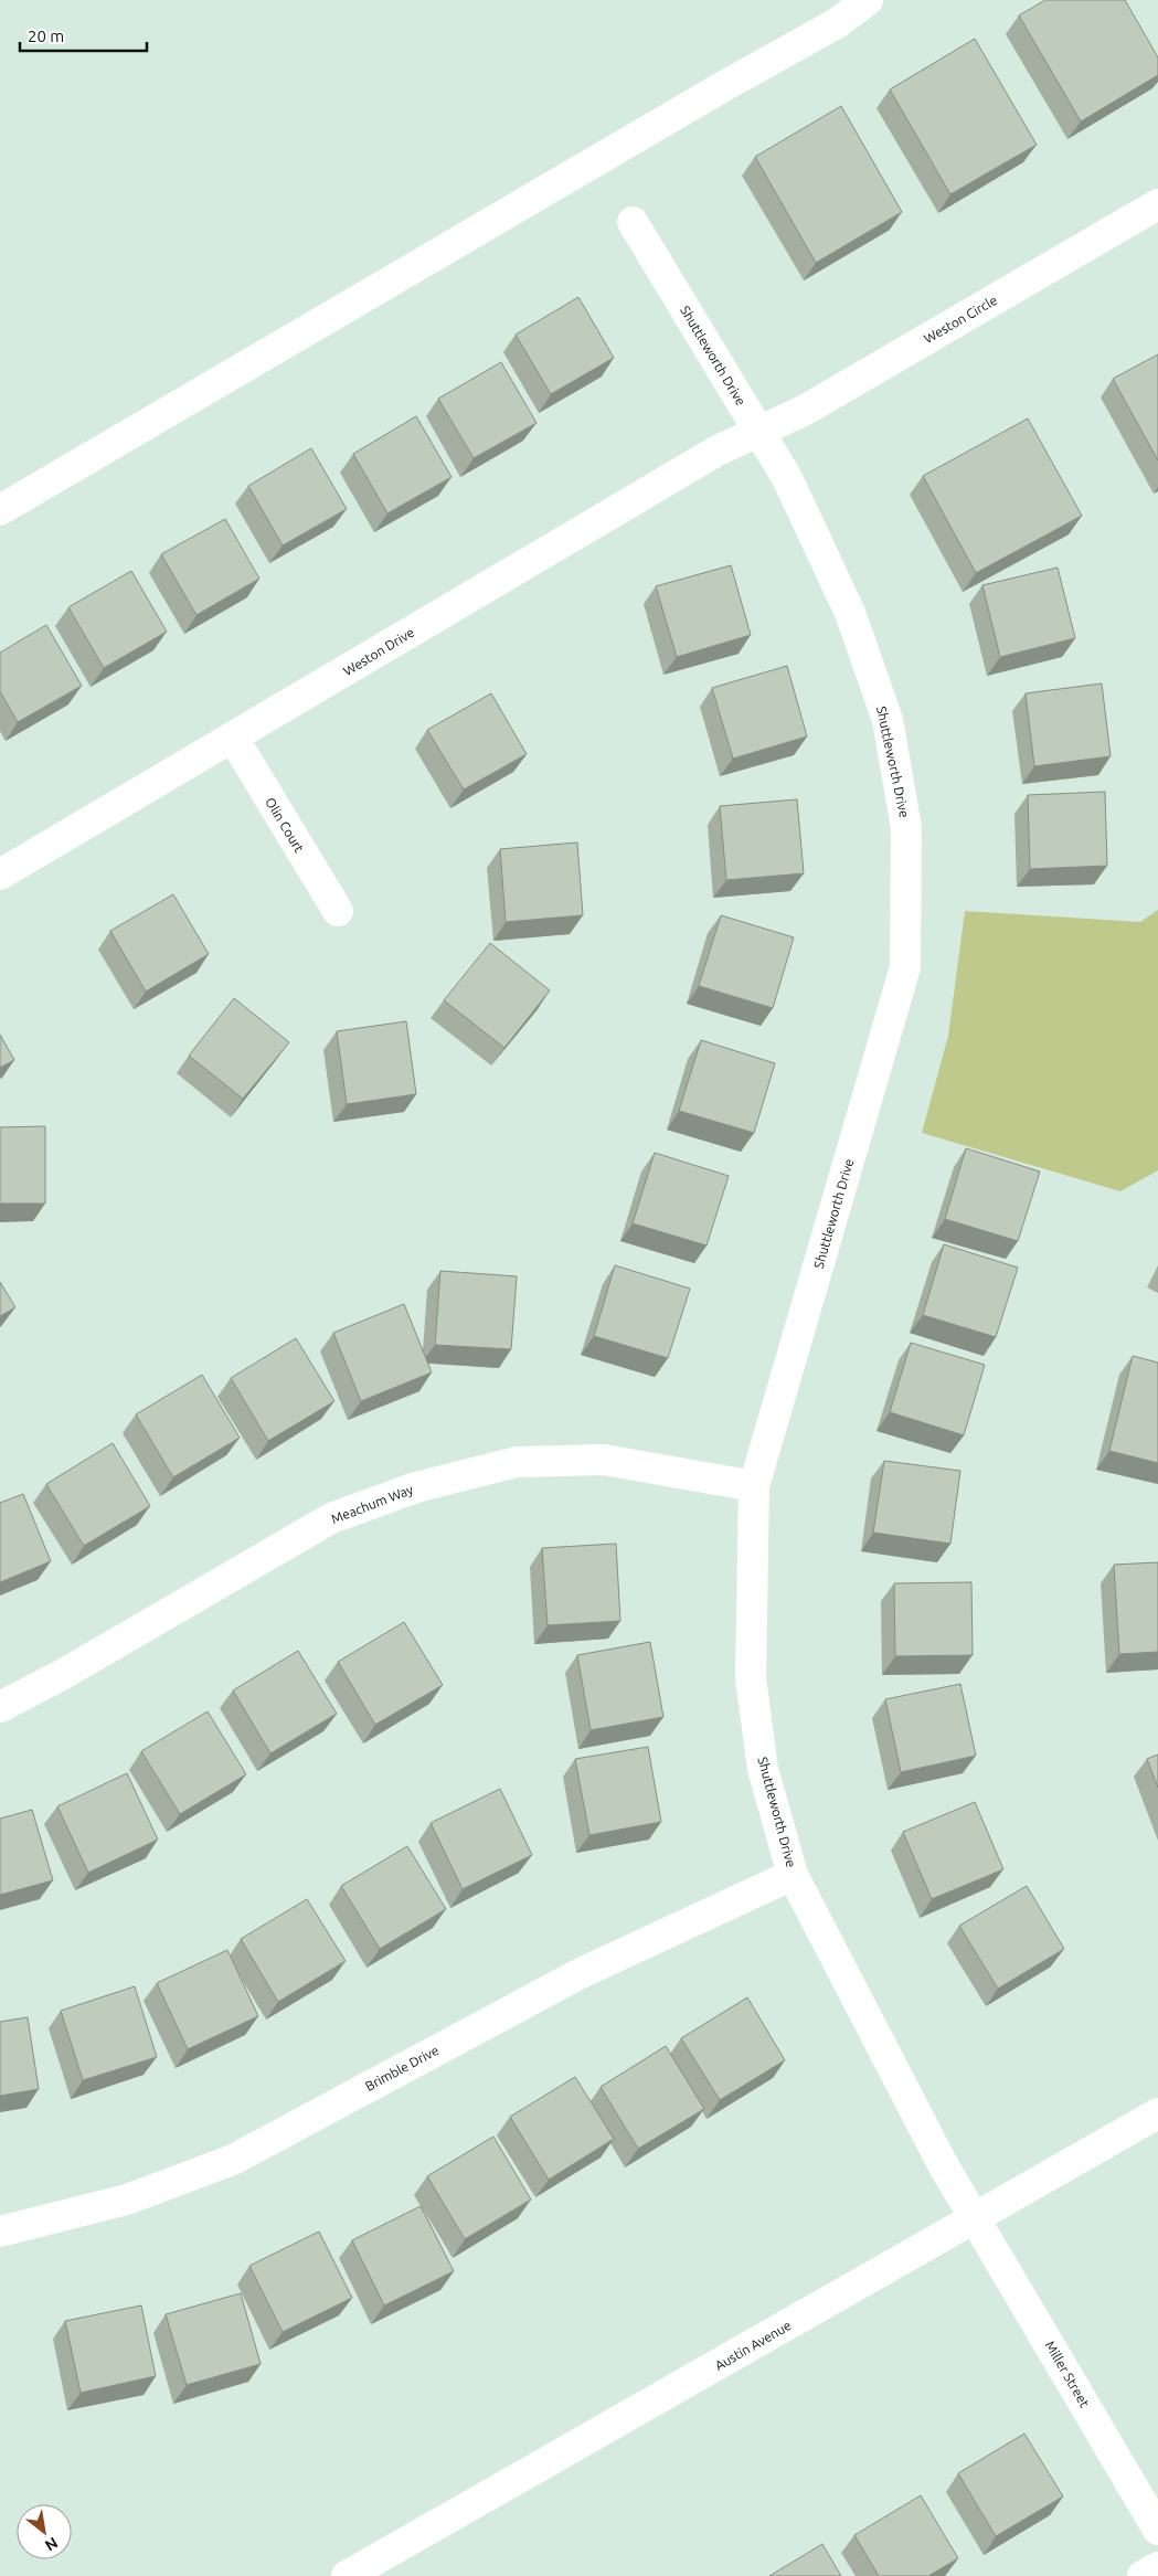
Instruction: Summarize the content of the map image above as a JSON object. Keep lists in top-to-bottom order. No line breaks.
{"streets":{"street":["Weston Circle","Shuttleworth Drive","Weston Drive","Olin Court","Meachum Way","Brimble Drive","Austin Avenue","Miller Street"]},"crossings":[["Weston Circle","Shuttleworth Drive"],["Weston Circle","Weston Drive"],["Shuttleworth Drive","Weston Drive"],["Shuttleworth Drive","Meachum Way"],["Shuttleworth Drive","Brimble Drive"],["Shuttleworth Drive","Austin Avenue"],["Shuttleworth Drive","Miller Street"],["Weston Drive","Olin Court"],["Austin Avenue","Miller Street"]],"scale_bar":"20 m","north":"bottom right"}
